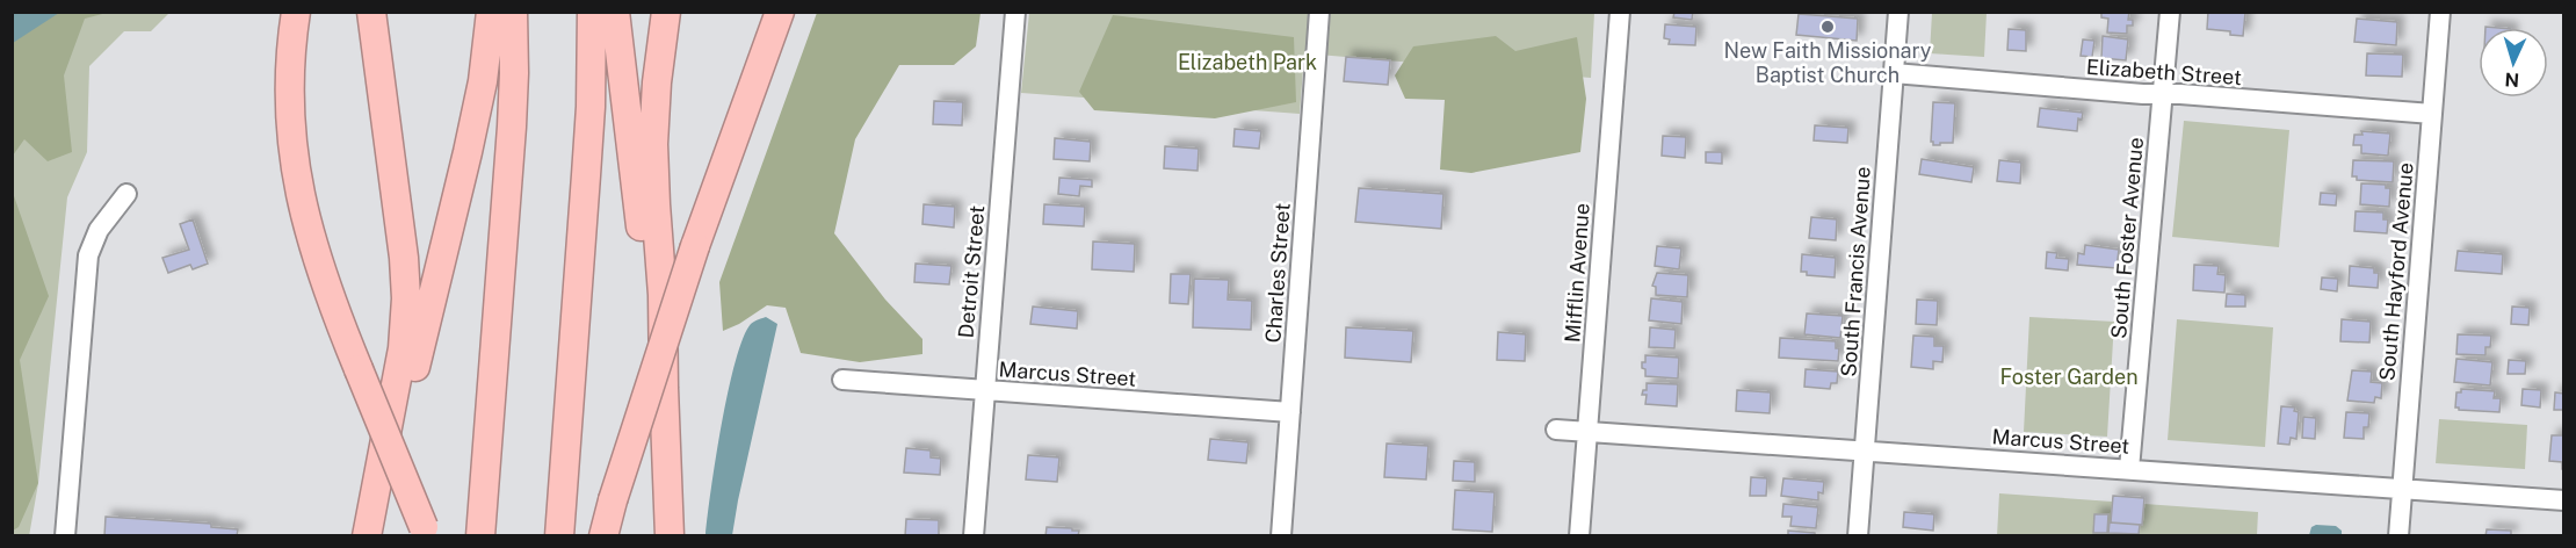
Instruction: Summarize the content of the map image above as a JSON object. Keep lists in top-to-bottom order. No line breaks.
{"streets":{"street":["Elizabeth Street","South Foster Avenue","Detroit Street","South Francis Avenue","South Hayford Avenue","Charles Street","Mifflin Avenue","Marcus Street"]},"crossings":[["Elizabeth Street","South Foster Avenue"],["Elizabeth Street","South Francis Avenue"],["Elizabeth Street","South Hayford Avenue"],["South Foster Avenue","Marcus Street"],["Detroit Street","Marcus Street"],["South Francis Avenue","Marcus Street"],["South Hayford Avenue","Marcus Street"],["Charles Street","Marcus Street"],["Mifflin Avenue","Marcus Street"]],"parks":["Elizabeth Park","Foster Garden"],"places":["New Faith Missionary Baptist Church"],"north":"bottom"}
